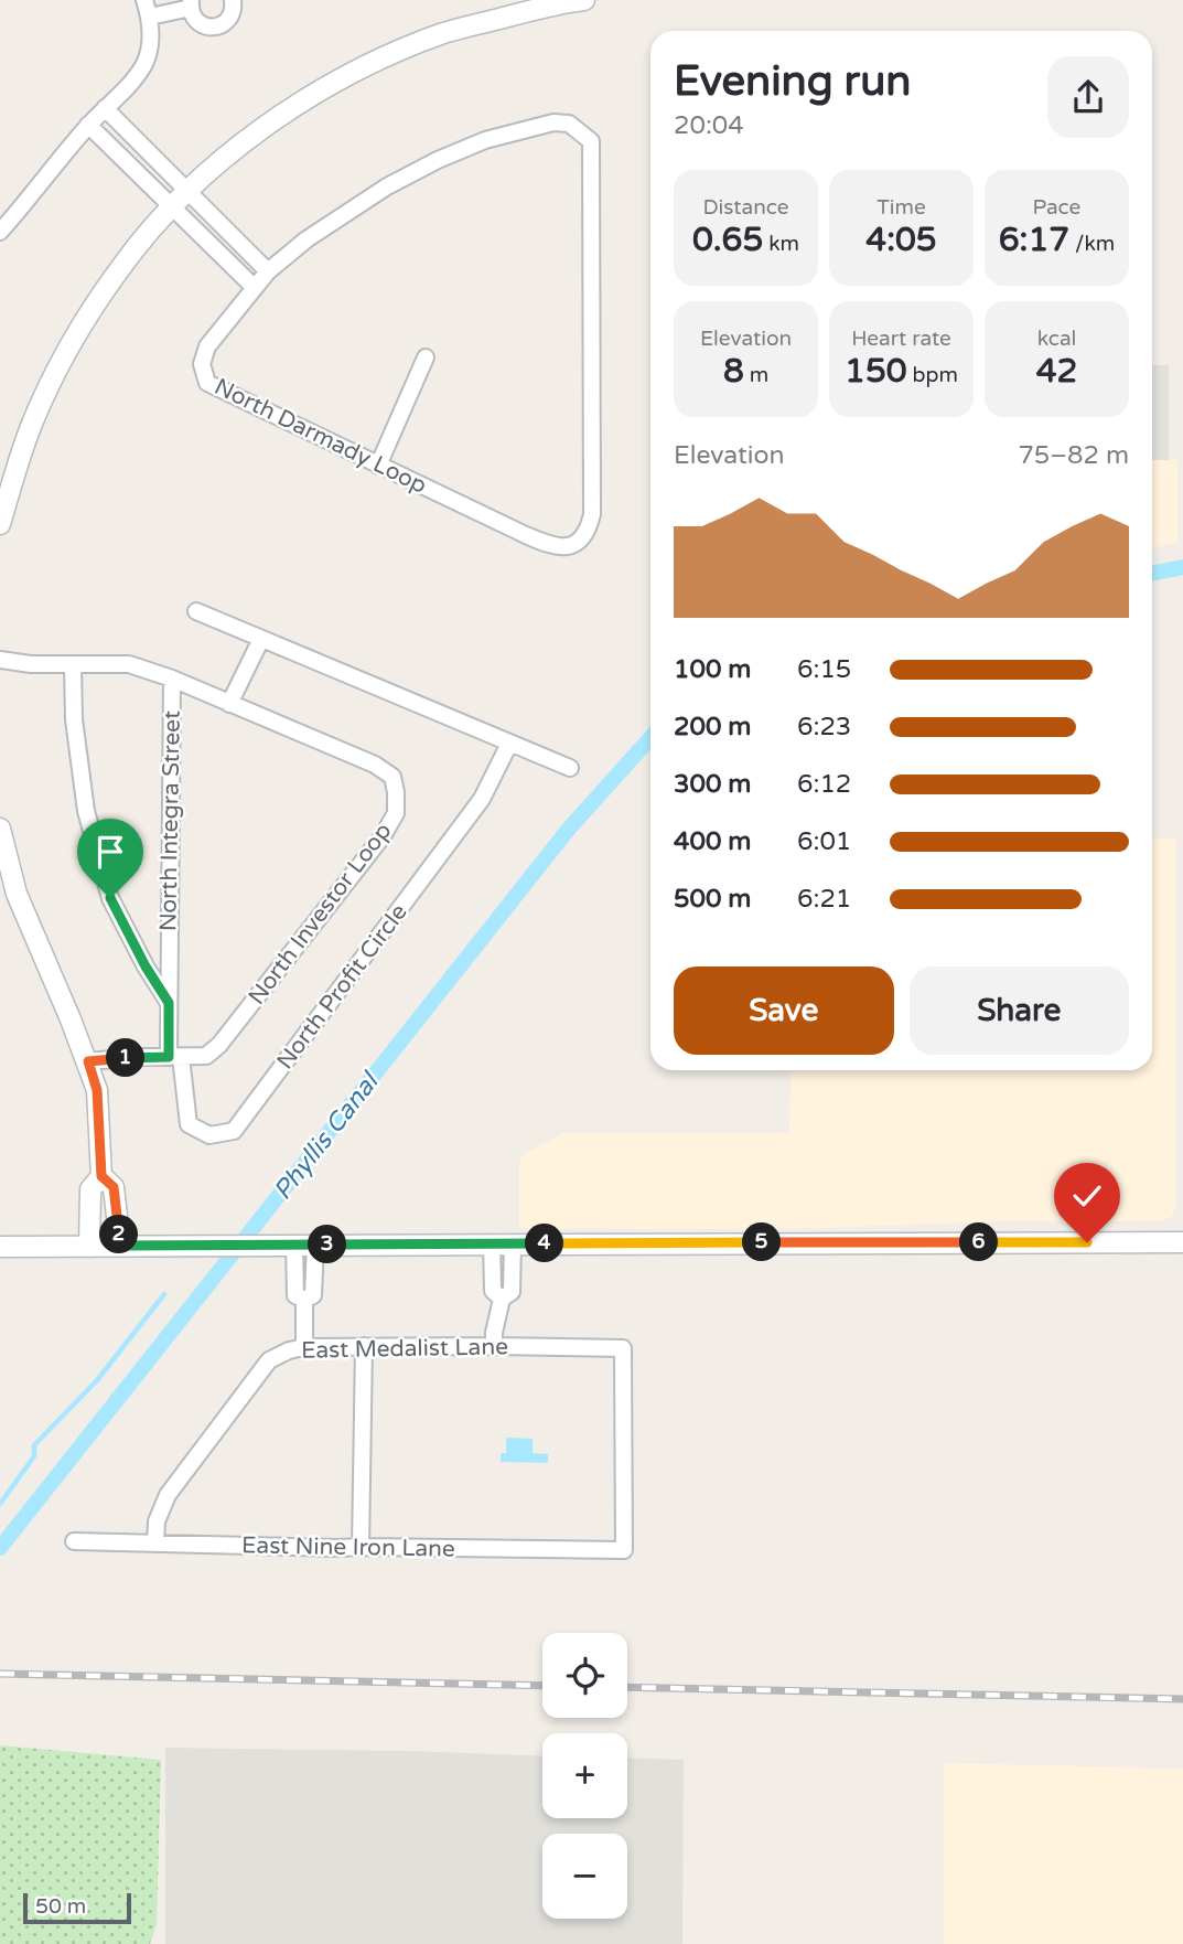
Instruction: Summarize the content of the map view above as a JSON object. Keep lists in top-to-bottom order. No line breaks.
{"streets":{"street":["North Darmady Loop","North Integra Street","North Investor Loop","North Profit Circle","East Medalist Lane","East Nine Iron Lane"]},"crossings":[["North Integra Street","North Investor Loop"],["North Integra Street","North Profit Circle"],["North Investor Loop","North Profit Circle"],["East Medalist Lane","East Nine Iron Lane"]],"water":["Phyllis Canal"],"scale_bar":"50 m","page":{"heading":["Evening run","20:04"],"stats":[["Distance","0.65 km"],["Time","4:05"],["Pace","6:17 /km"],["Elevation","8 m"],["Heart rate","150 bpm"],["kcal","42"]],"chart":["Elevation","75–82 m"],"list":[{"name":"100 m","note":"6:15"},{"name":"200 m","note":"6:23"},{"name":"300 m","note":"6:12"},{"name":"400 m","note":"6:01"},{"name":"500 m","note":"6:21"}],"buttons":["Save","Share"],"pins":["1","2","5","6","4","3"],"map_buttons":["+","−"],"scale":"50 m"}}
